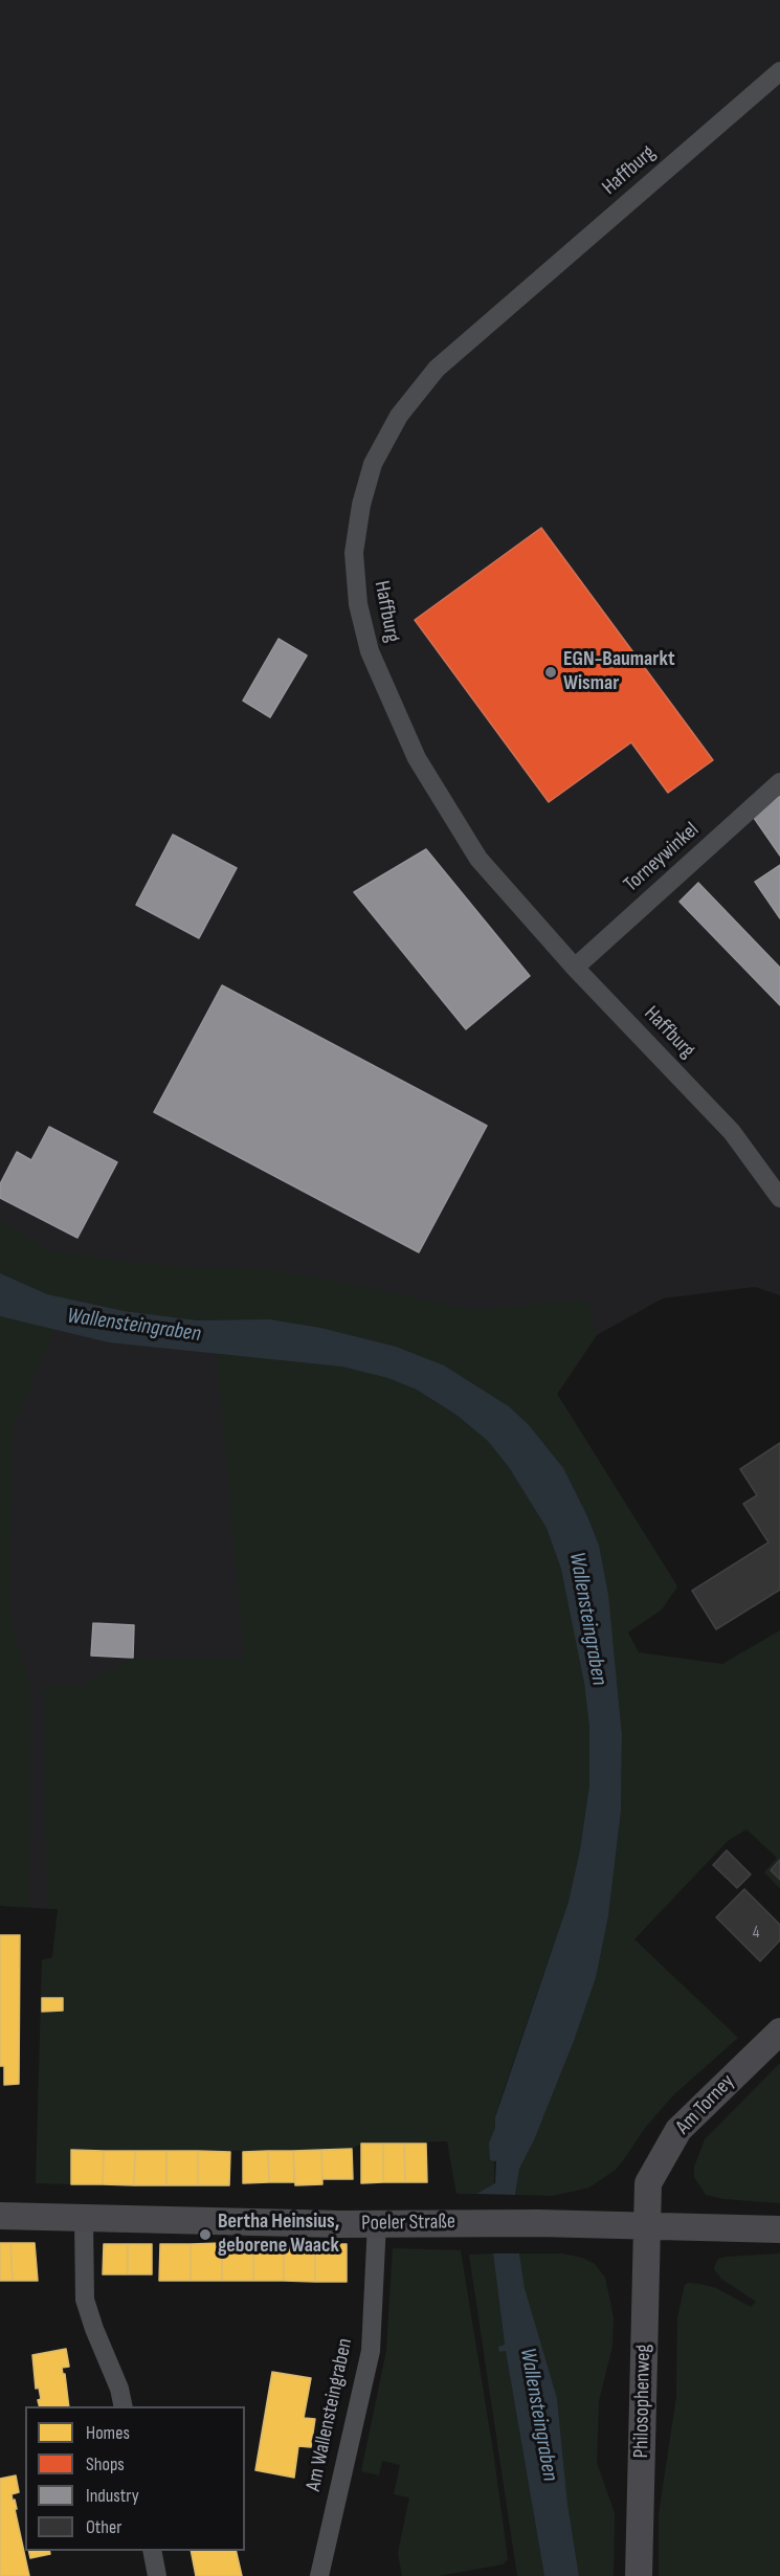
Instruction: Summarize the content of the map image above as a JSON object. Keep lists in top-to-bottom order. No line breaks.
{"streets":{"street":["Haffburg","Torneywinkel","Am Torney","Poeler Straße","Philosophenweg","Am Wallensteingraben"]},"crossings":[["Haffburg","Torneywinkel"],["Am Torney","Poeler Straße"],["Am Torney","Philosophenweg"],["Poeler Straße","Philosophenweg"],["Poeler Straße","Am Wallensteingraben"]],"water":["Wallensteingraben"],"places":["EGN-Baumarkt Wismar","Bertha Heinsius, geborene Waack"],"house_numbers":["4"],"legend":["Homes","Shops","Industry","Other"]}
